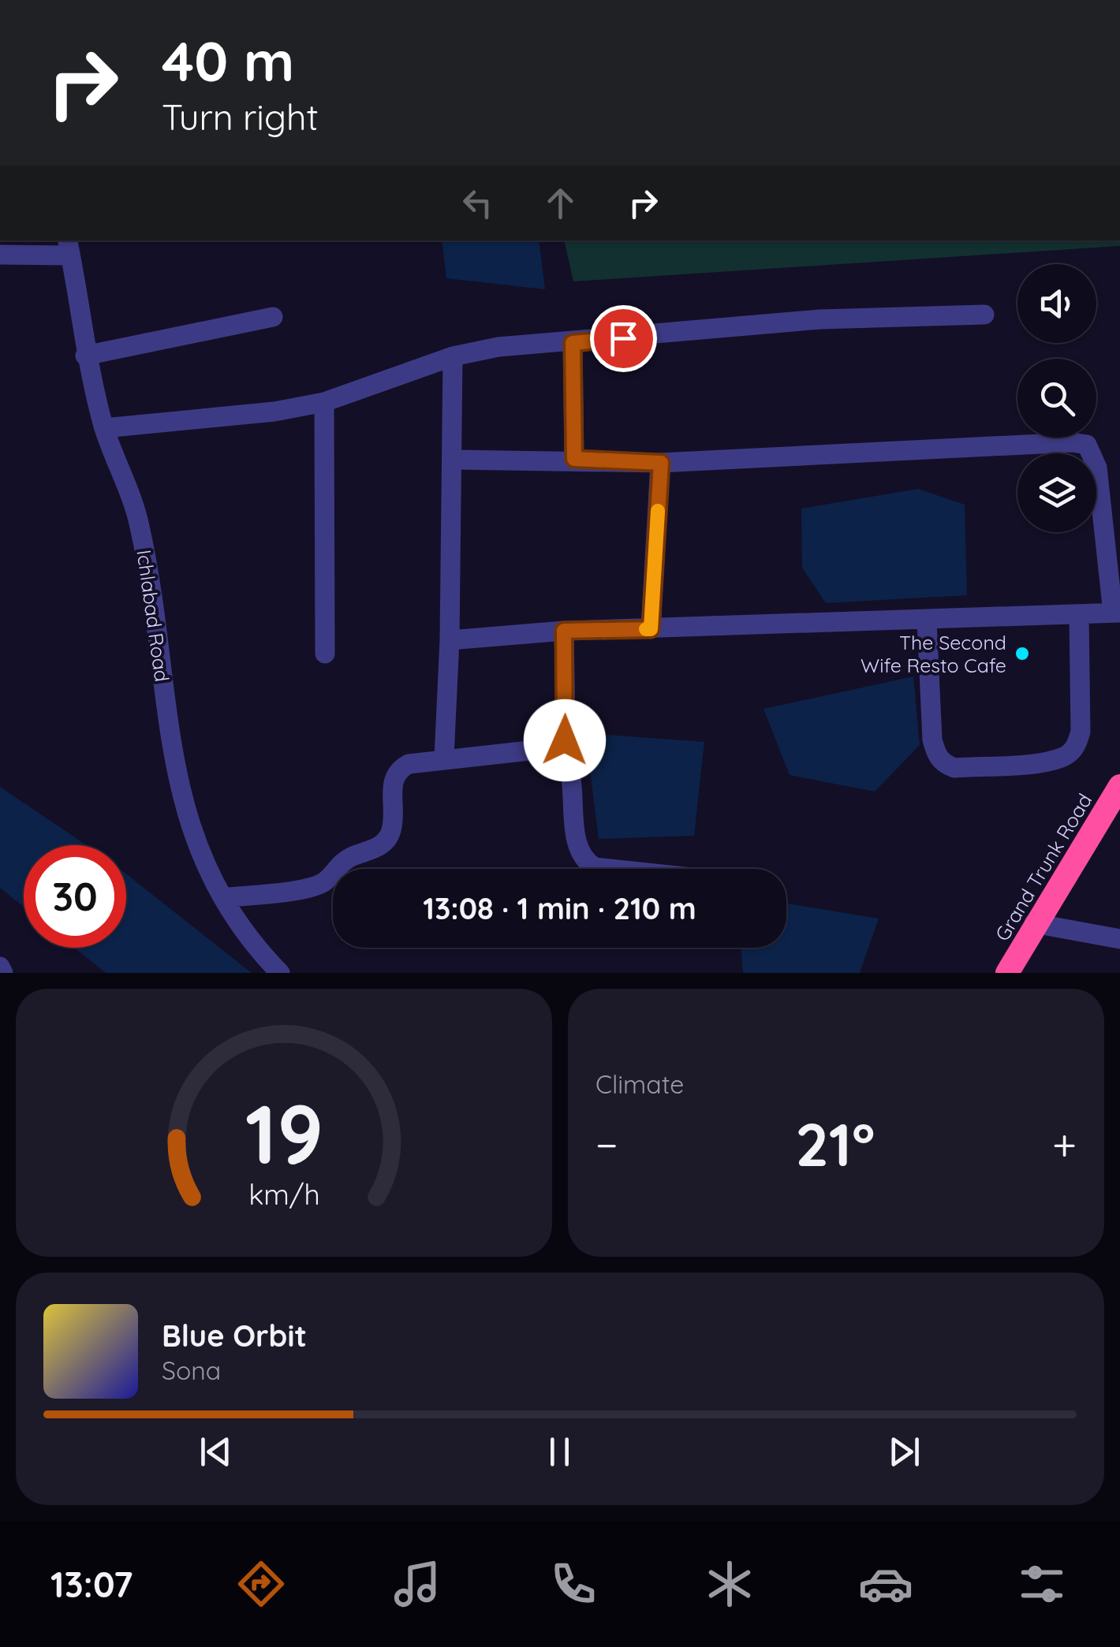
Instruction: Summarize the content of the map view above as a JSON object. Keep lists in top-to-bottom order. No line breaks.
{"streets":{"highway":["Grand Trunk Road"],"street":["Ichlabad Road"]},"places":["The Second Wife Resto Cafe"],"page":{"turn":["40 m","Turn right"],"limit":"30","trip":"13:08 · 1 min · 210 m","tile":"Climate","heat":["−","21°","+"],"song":["Blue Orbit","Sona"],"tabs":"13:07","gauge":["19","km/h"]}}
